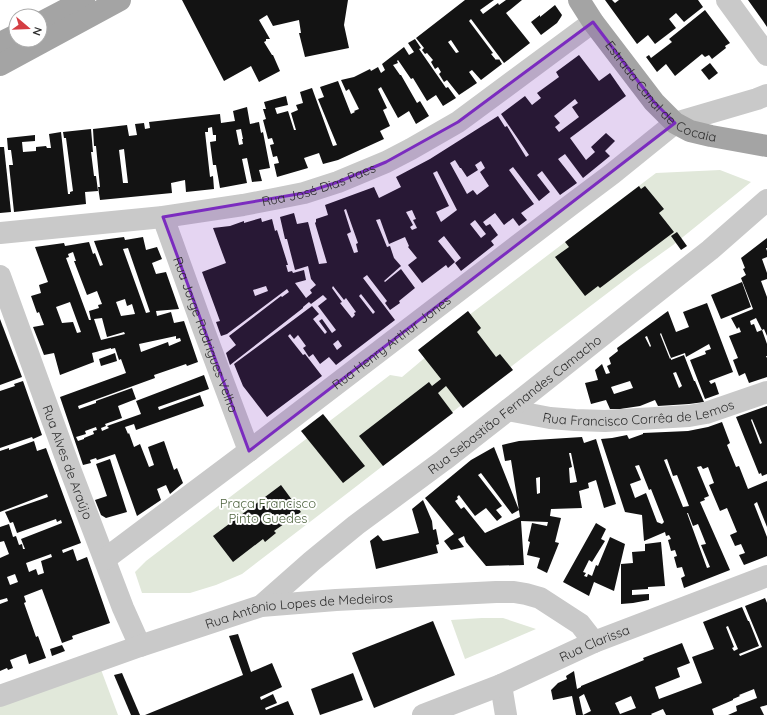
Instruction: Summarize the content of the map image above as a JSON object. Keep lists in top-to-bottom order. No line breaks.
{"streets":{"main road":["Estrada Canal de Cocaia"],"street":["Rua José Dias Paes","Rua Jorge Rodrigues Velho","Rua Henry Arthur Jones","Rua Sebastião Fernandes Camacho","Rua Francisco Corrêa de Lemos","Rua Alves de Araújo","Rua Antônio Lopes de Medeiros","Rua Clarissa"]},"crossings":[["Estrada Canal de Cocaia","Rua José Dias Paes"],["Estrada Canal de Cocaia","Rua Henry Arthur Jones"],["Rua José Dias Paes","Rua Jorge Rodrigues Velho"],["Rua Jorge Rodrigues Velho","Rua Henry Arthur Jones"],["Rua Henry Arthur Jones","Rua Alves de Araújo"],["Rua Sebastião Fernandes Camacho","Rua Francisco Corrêa de Lemos"],["Rua Sebastião Fernandes Camacho","Rua Antônio Lopes de Medeiros"],["Rua Alves de Araújo","Rua Antônio Lopes de Medeiros"],["Rua Antônio Lopes de Medeiros","Rua Clarissa"]],"parks":["Praça Francisco Pinto Guedes"],"north":"right"}
